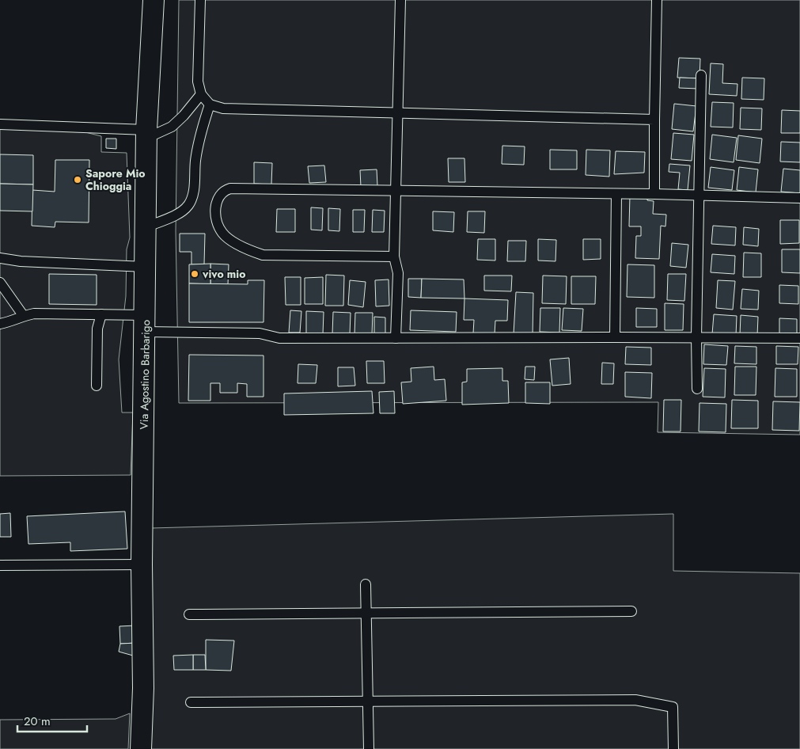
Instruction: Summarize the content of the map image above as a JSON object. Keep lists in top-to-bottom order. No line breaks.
{"streets":{"street":["Via Agostino Barbarigo"]},"places":["Sapore Mio Chioggia","vivo mio"],"scale_bar":"20 m"}
